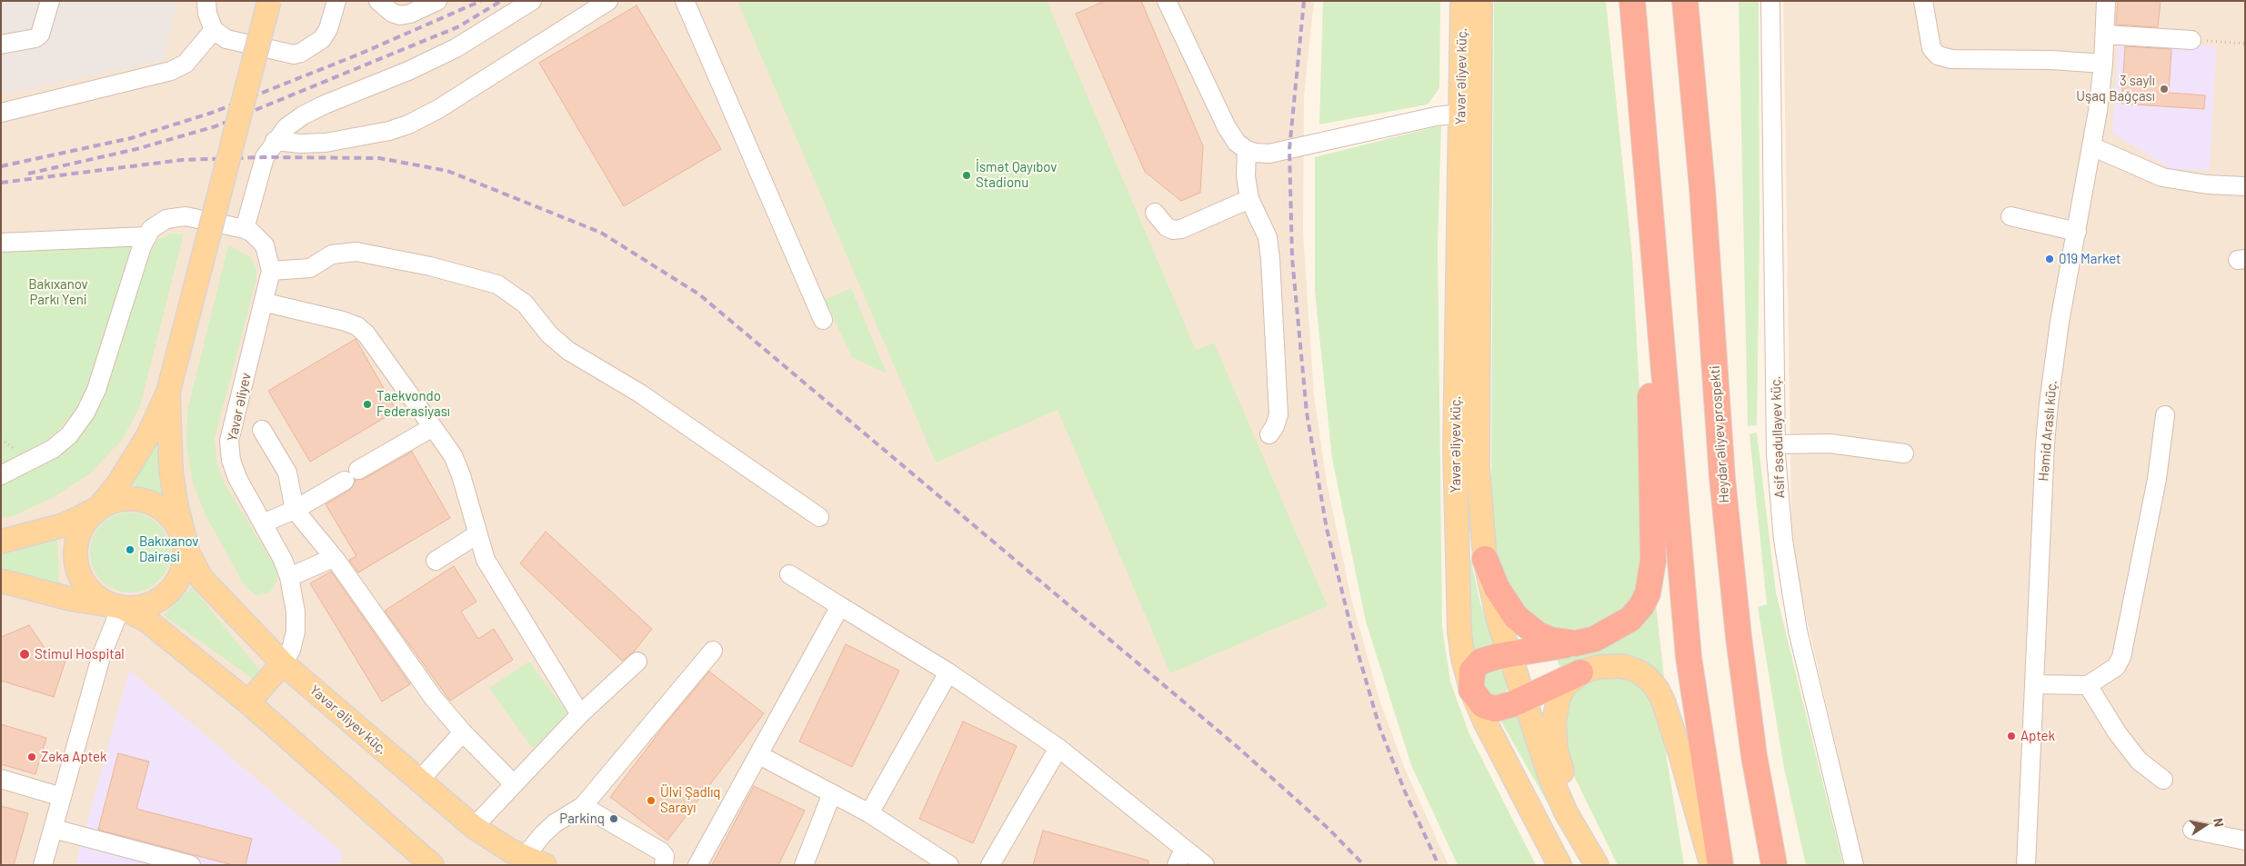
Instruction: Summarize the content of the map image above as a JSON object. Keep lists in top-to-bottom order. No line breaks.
{"streets":{"highway":["Heydər Əliyev prospekti"],"main road":["Yavər Əliyev küç."],"street":["Yavər Əliyev","Həmid Araslı küç.","Asif Əsədullayev küç."]},"crossings":[["Yavər Əliyev küç.","Yavər Əliyev"]],"parks":["Bakıxanov Parkı Yeni"],"places":["3 saylı Uşaq Bağçası","İsmət Qayıbov Stadionu","019 Market","Taekvondo Federasiyası","Bakıxanov Dairəsi","Stimul Hospital","Aptek","Zəka Aptek","Ülvi Şadlıq Sarayı","Parkinq"],"north":"right"}
